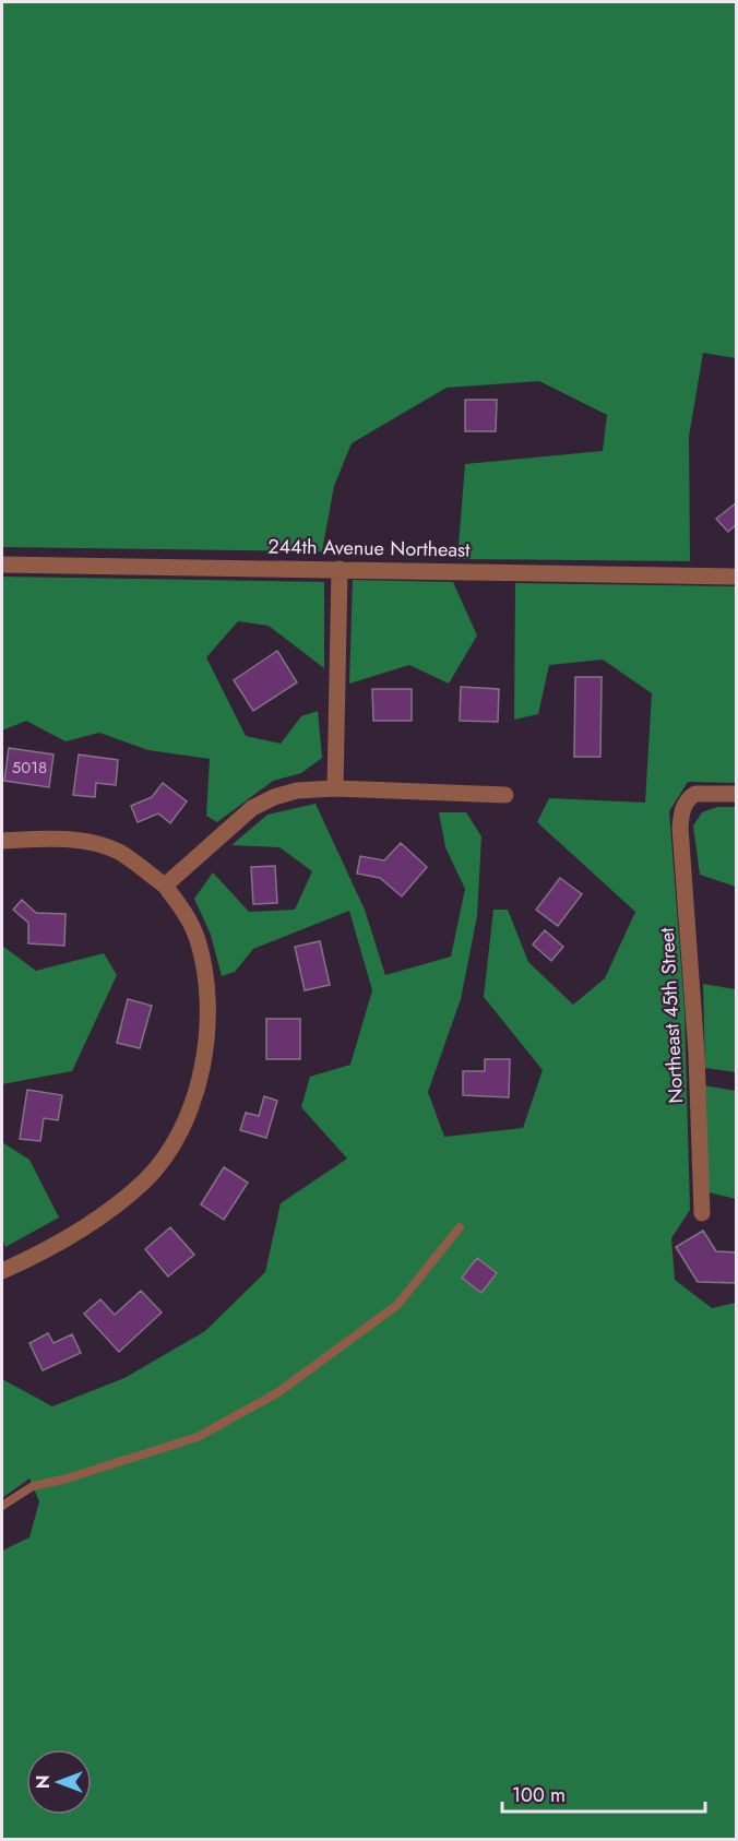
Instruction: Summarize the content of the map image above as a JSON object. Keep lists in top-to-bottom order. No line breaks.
{"streets":{"street":["244th Avenue Northeast","Northeast 45th Street"]},"house_numbers":["5018"],"scale_bar":"100 m","north":"left"}
